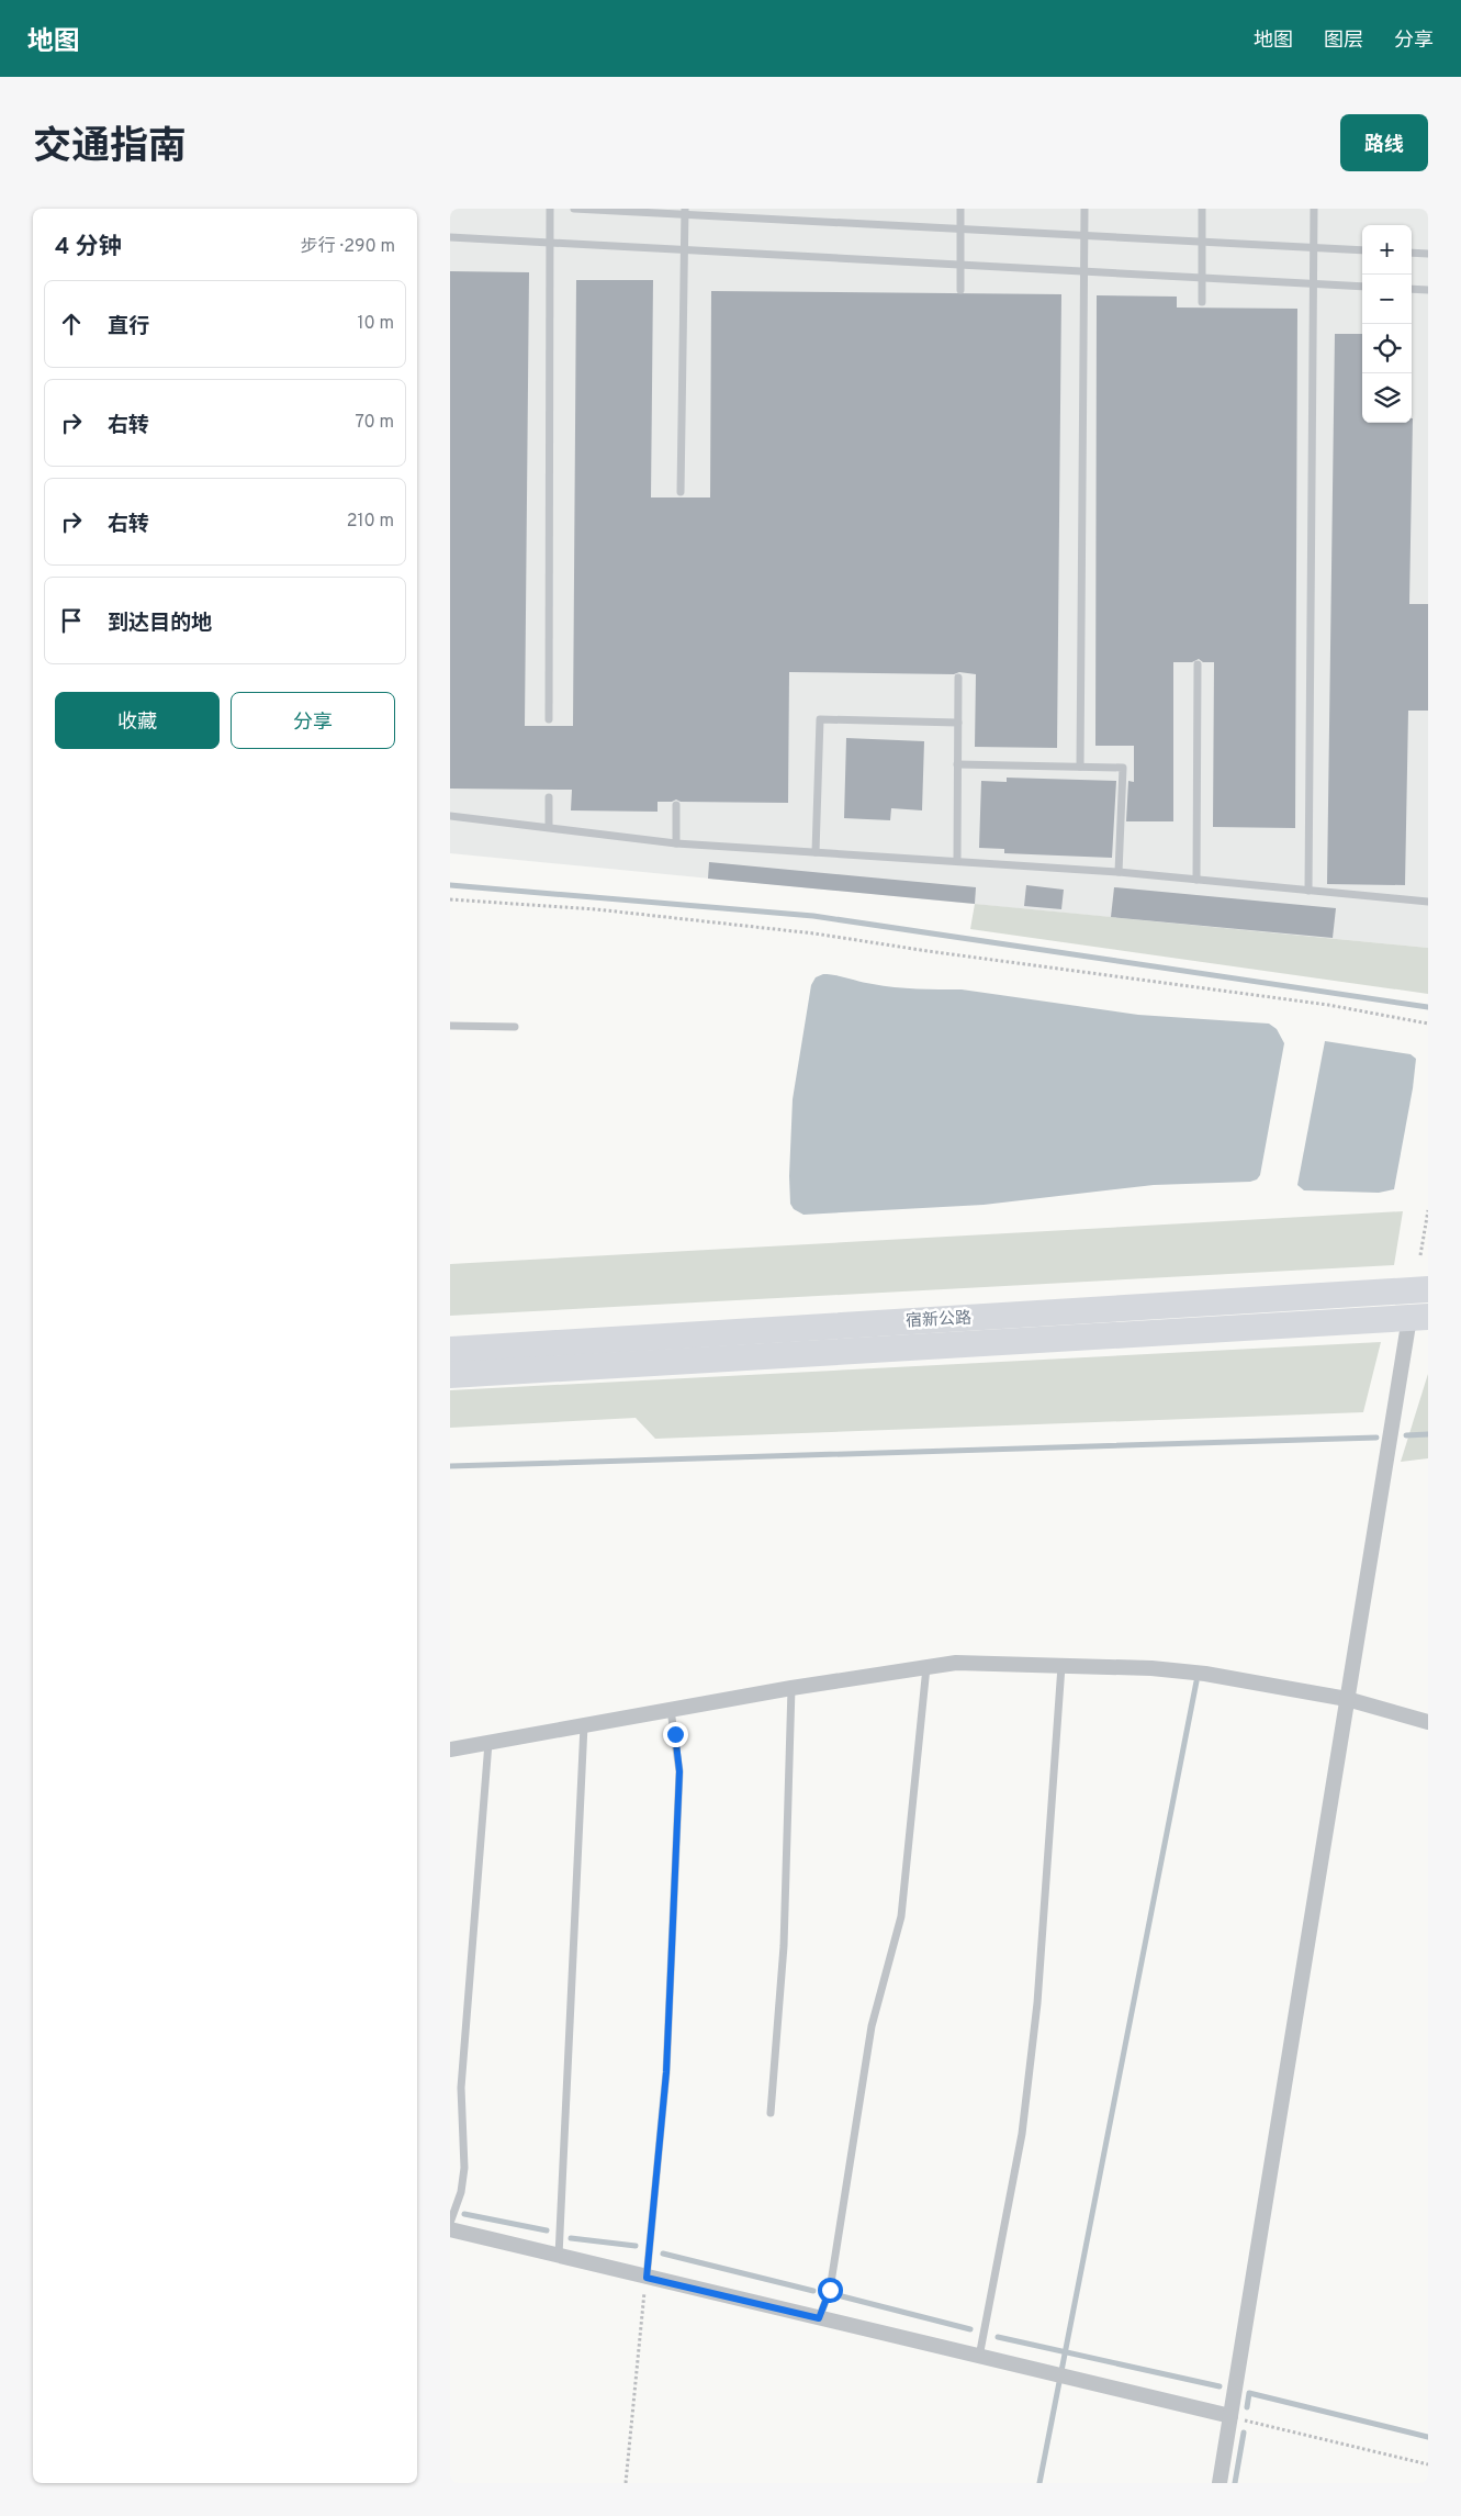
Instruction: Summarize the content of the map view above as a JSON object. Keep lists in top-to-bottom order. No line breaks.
{"streets":{"highway":["宿新公路"]},"page":{"header":"地图","nav":["地图","图层","分享"],"title":"交通指南","buttons":["路线",["收藏","分享"]],"heading":["4 分钟","步行 · 290 m"],"map_buttons":["+","−"],"list":[["直行","10 m"],["右转","70 m"],["右转","210 m"],"到达目的地"]}}
